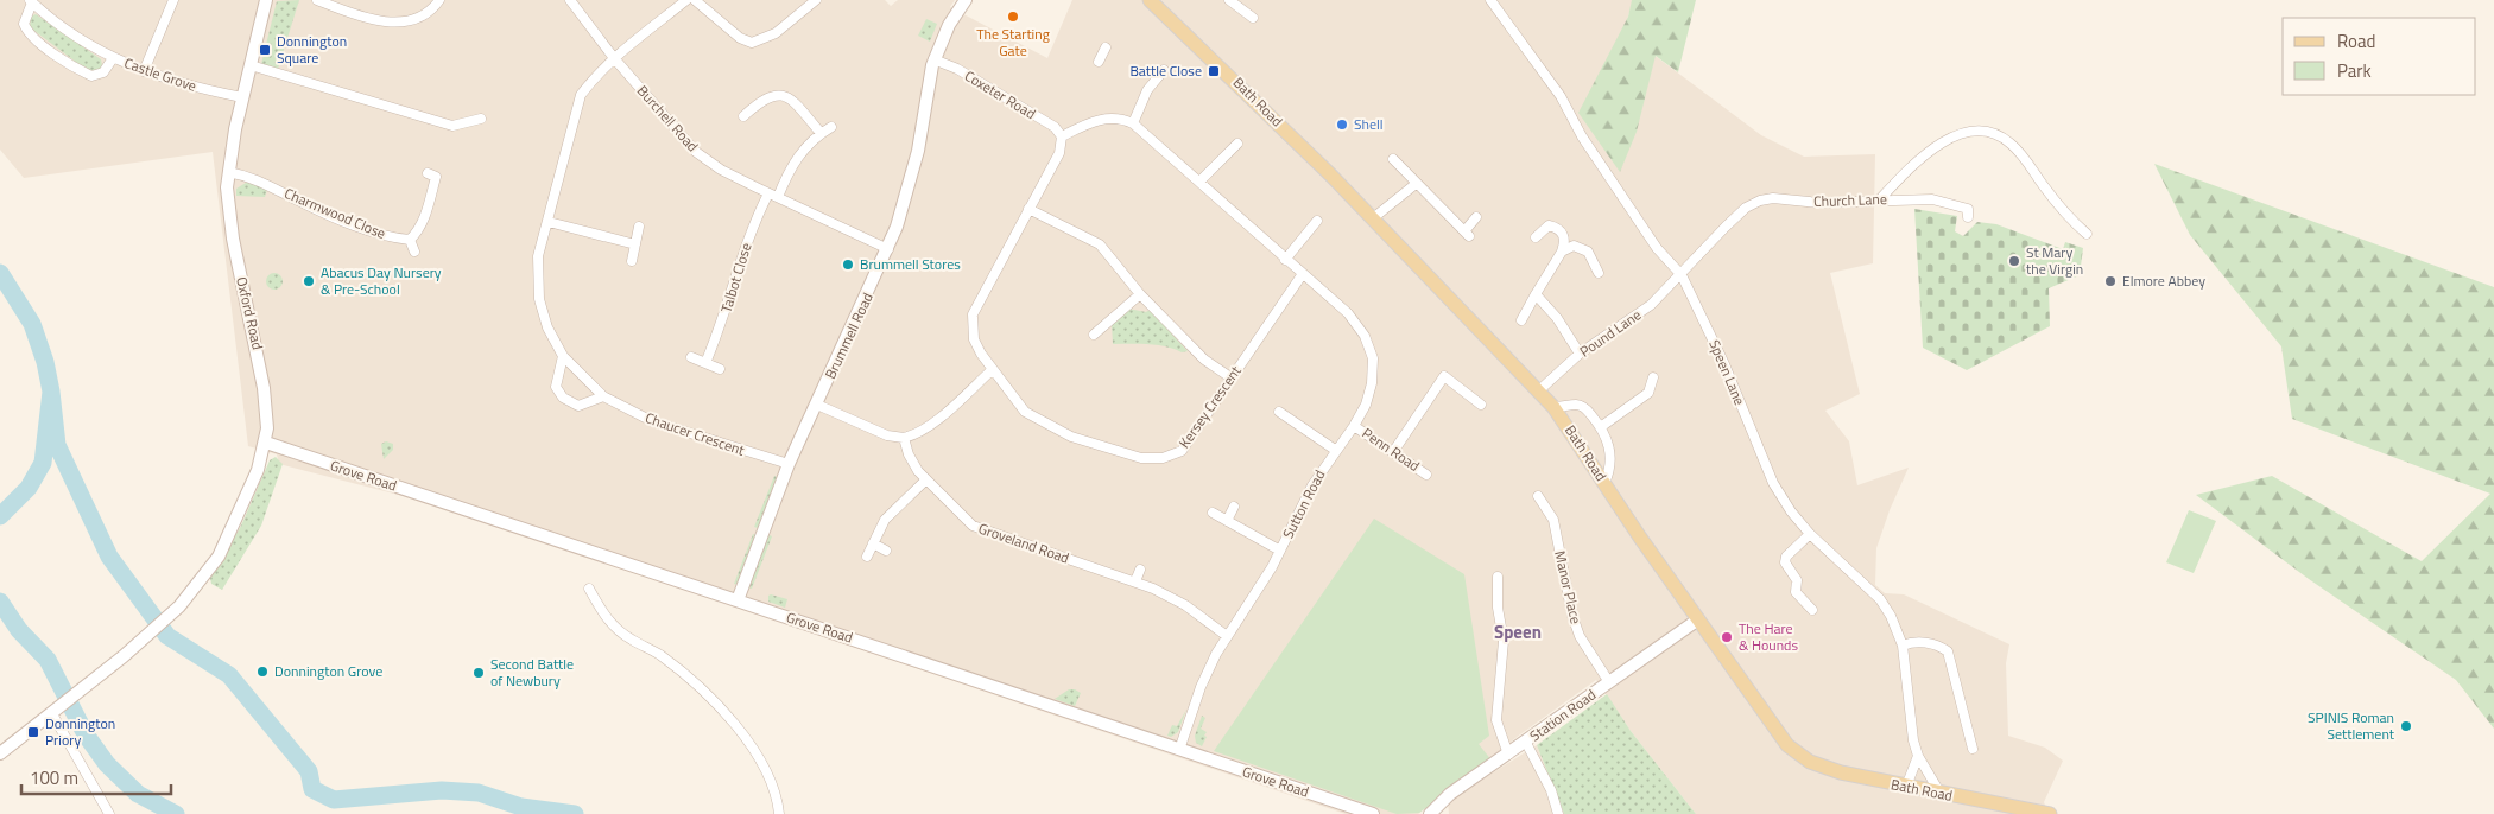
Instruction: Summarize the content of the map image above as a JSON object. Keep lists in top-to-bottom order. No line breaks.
{"streets":{"main road":["Bath Road"],"street":["Castle Grove","Coxeter Road","Burchell Road","Church Lane","Charmwood Close","Talbot Close","Oxford Road","Pound Lane","Brummell Road","Speen Lane","Kersey Crescent","Chaucer Crescent","Penn Road","Grove Road","Sutton Road","Groveland Road","Manor Place","Station Road"]},"crossings":[["Castle Grove","Oxford Road"],["Coxeter Road","Brummell Road"],["Coxeter Road","Kersey Crescent"],["Bath Road","Pound Lane"],["Bath Road","Speen Lane"],["Bath Road","Station Road"],["Burchell Road","Talbot Close"],["Burchell Road","Brummell Road"],["Burchell Road","Chaucer Crescent"],["Church Lane","Pound Lane"],["Church Lane","Speen Lane"],["Charmwood Close","Oxford Road"],["Oxford Road","Grove Road"],["Pound Lane","Speen Lane"],["Brummell Road","Chaucer Crescent"],["Brummell Road","Grove Road"],["Kersey Crescent","Sutton Road"],["Penn Road","Sutton Road"],["Grove Road","Sutton Road"],["Sutton Road","Groveland Road"],["Manor Place","Station Road"]],"districts":["Speen"],"places":{"other":["The Starting Gate","Shell","St Mary the Virgin","Brummell Stores","Abacus Day Nursery & Pre-School","Elmore Abbey","The Hare & Hounds","Donnington Grove","Second Battle of Newbury","SPINIS Roman Settlement"],"transit":["Donnington Square","Battle Close","Donnington Priory"]},"legend":["Road","Park"],"scale_bar":"100 m"}
